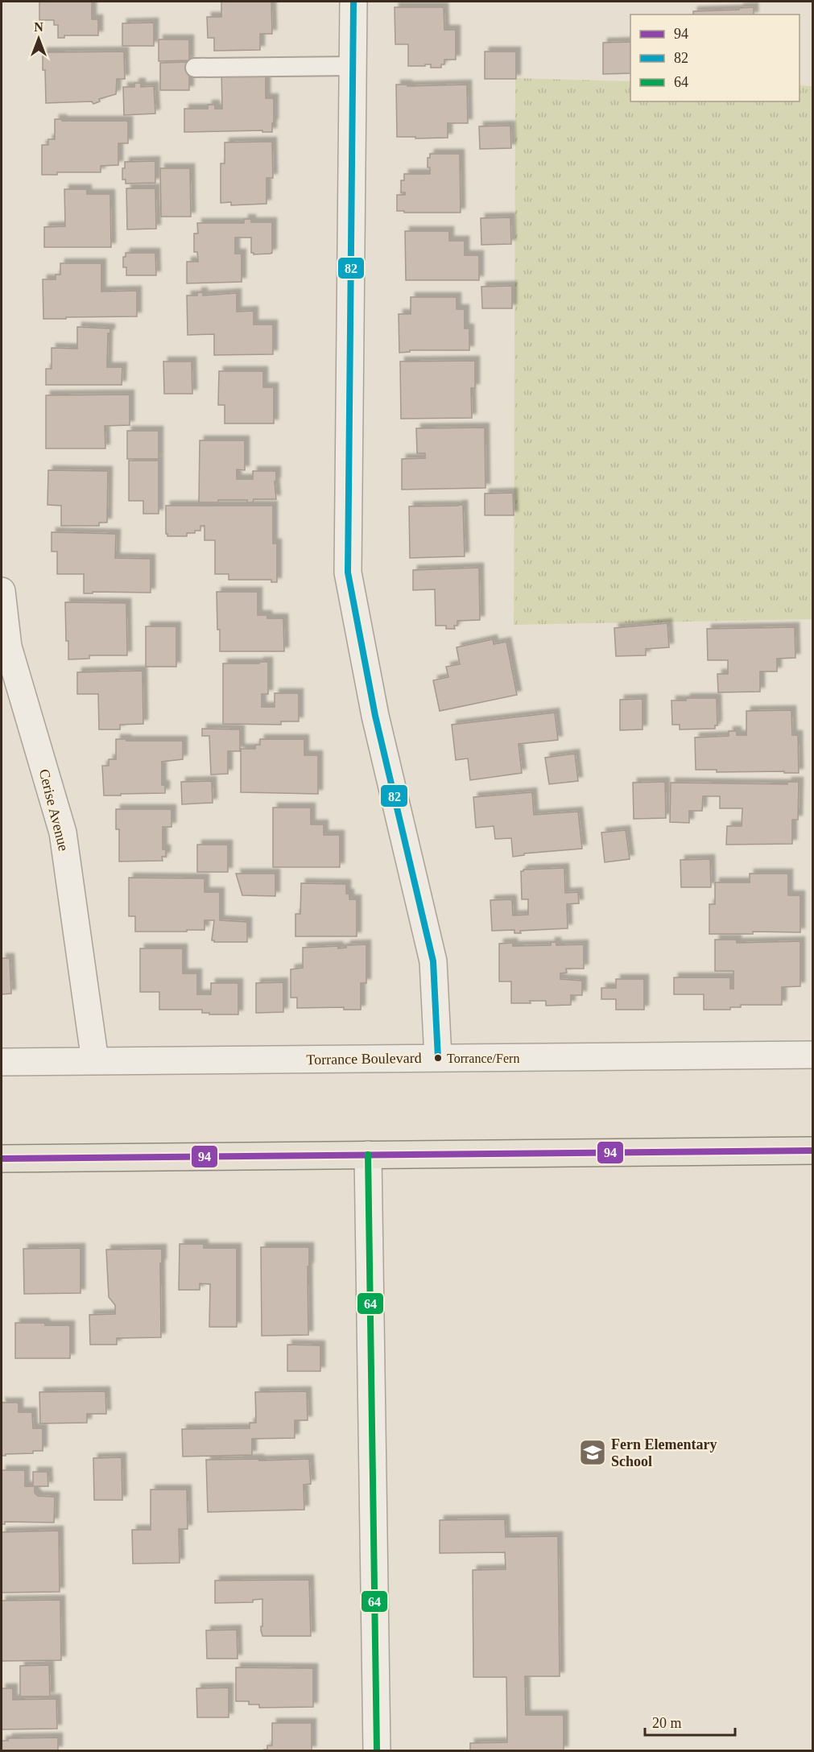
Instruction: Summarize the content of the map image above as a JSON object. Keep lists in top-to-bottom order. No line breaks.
{"streets":{"street":["Cerise Avenue","Torrance Boulevard"]},"crossings":[["Cerise Avenue","Torrance Boulevard"]],"places":{"other":["Torrance/Fern"],"school or university":["Fern Elementary School"]},"lines":["transit line 82","transit line 94","transit line 64"],"legend":["94","82","64"],"scale_bar":"20 m","north":"top"}
